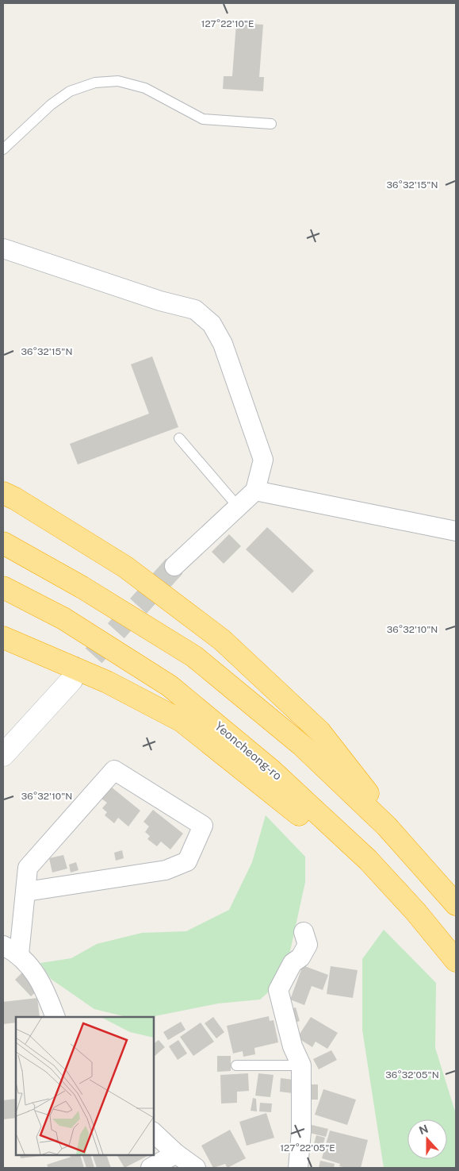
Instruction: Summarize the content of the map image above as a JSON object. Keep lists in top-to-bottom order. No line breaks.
{"streets":{"highway":["Yeoncheong-ro"]},"north":"top","coordinates":["127°22'10\"E","36°32'15\"N","36°32'10\"N","36°32'05\"N","127°22'05\"E"]}
